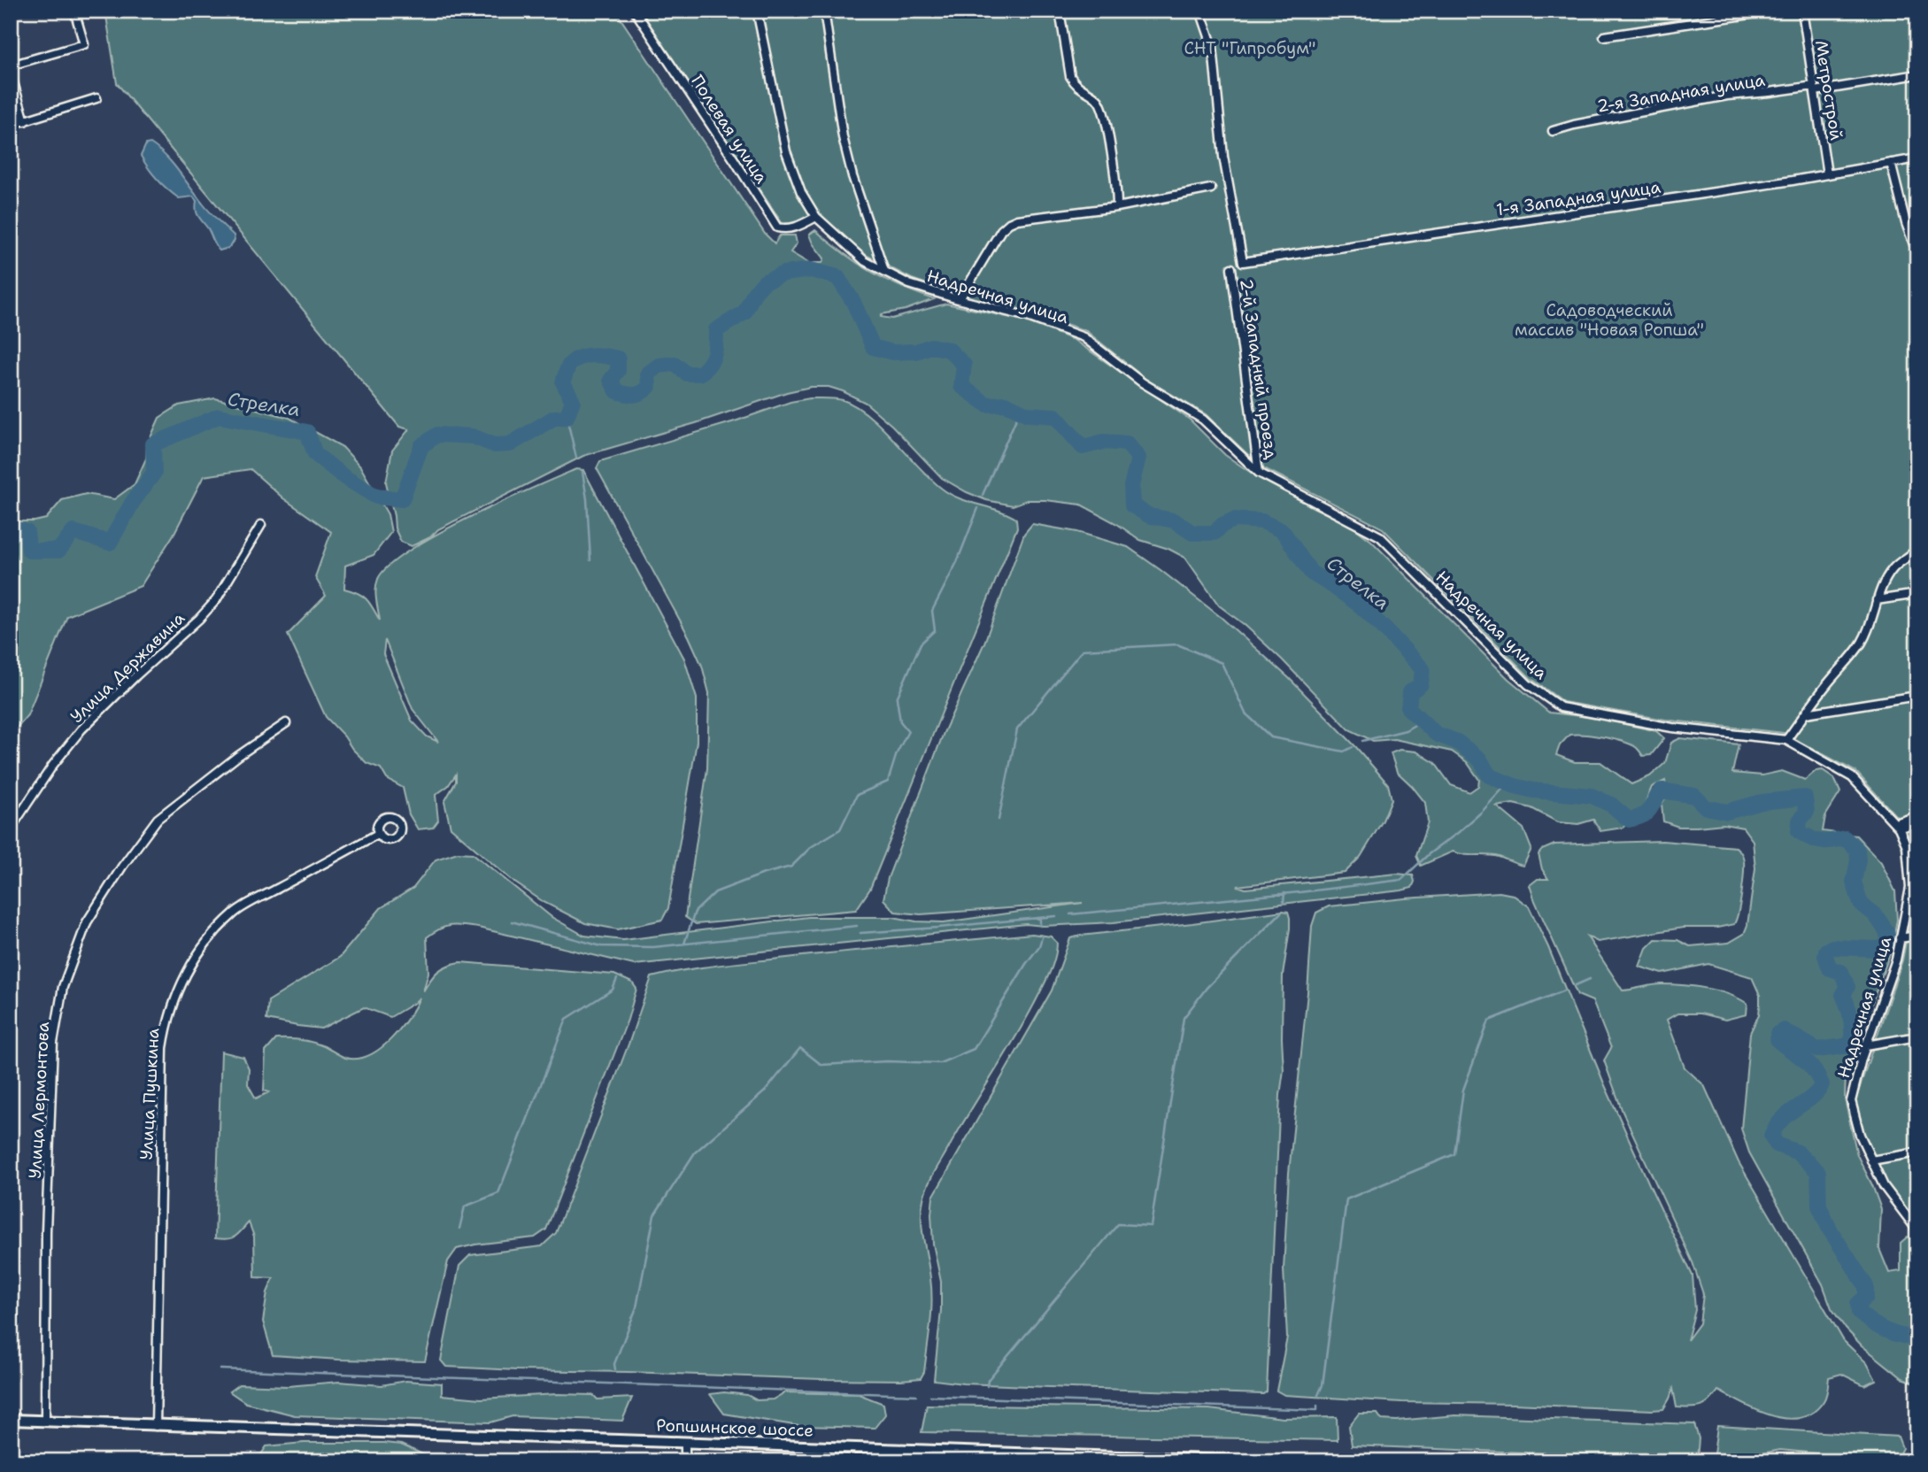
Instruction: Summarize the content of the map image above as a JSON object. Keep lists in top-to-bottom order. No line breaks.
{"streets":{"main road":["Ропшинское шоссе"],"street":["Метрострой","2-я Западная улица","Полевая улица","1-я Западная улица","Надречная улица","2-й Западный проезд","Улица Державина","Улица Пушкина","Улица Лермонтова"]},"crossings":[["Метрострой","2-я Западная улица"],["Метрострой","1-я Западная улица"],["Полевая улица","Надречная улица"],["Надречная улица","2-й Западный проезд"],["Улица Пушкина","Ропшинское шоссе"],["Улица Лермонтова","Ропшинское шоссе"]],"water":["Стрелка"],"parks":["СНТ \"Гипробум\"","Садоводческий массив \"Новая Ропша\""]}
